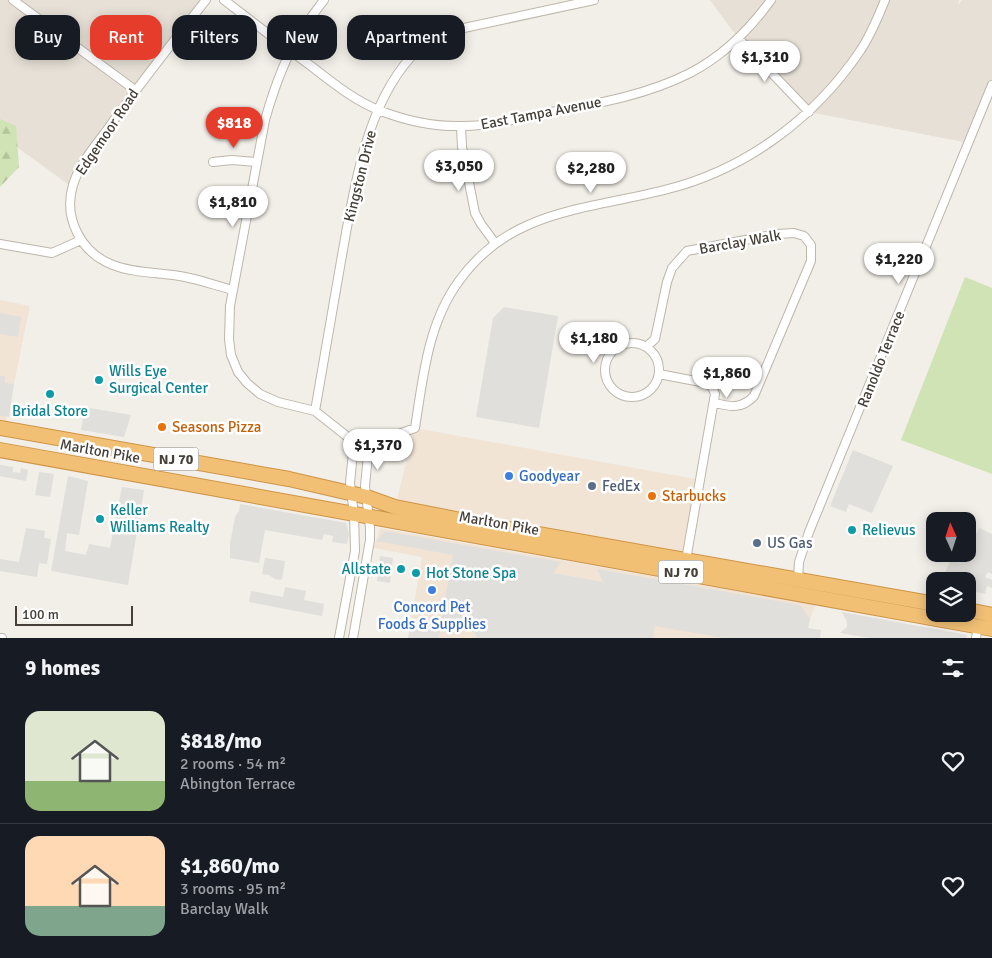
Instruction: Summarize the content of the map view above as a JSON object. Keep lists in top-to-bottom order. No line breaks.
{"streets":{"highway":["Marlton Pike","NJ 70"],"street":["East Tampa Avenue","Edgemoor Road","Kingston Drive","Barclay Walk","Ranoldo Terrace"]},"crossings":[["East Tampa Avenue","Kingston Drive"],["Ranoldo Terrace","Marlton Pike"]],"places":["Wills Eye Surgical Center","Bridal Store","Seasons Pizza","Goodyear","FedEx","Starbucks","Keller Williams Realty","Relievus","US Gas","Allstate","Hot Stone Spa","Concord Pet Foods & Supplies"],"scale_bar":"100 m","north":"top","page":{"chip":["Buy","Rent","Filters","New","Apartment"],"price":["$1,310","$818","$3,050","$2,280","$1,810","$1,220","$1,180","$1,860","$1,370"],"scale":"100 m","heading":"9 homes","list":[{"name":"$818/mo","note":"2 rooms · 54 m² · Abington Terrace"},{"name":"$1,860/mo","note":"3 rooms · 95 m² · Barclay Walk"}]}}
